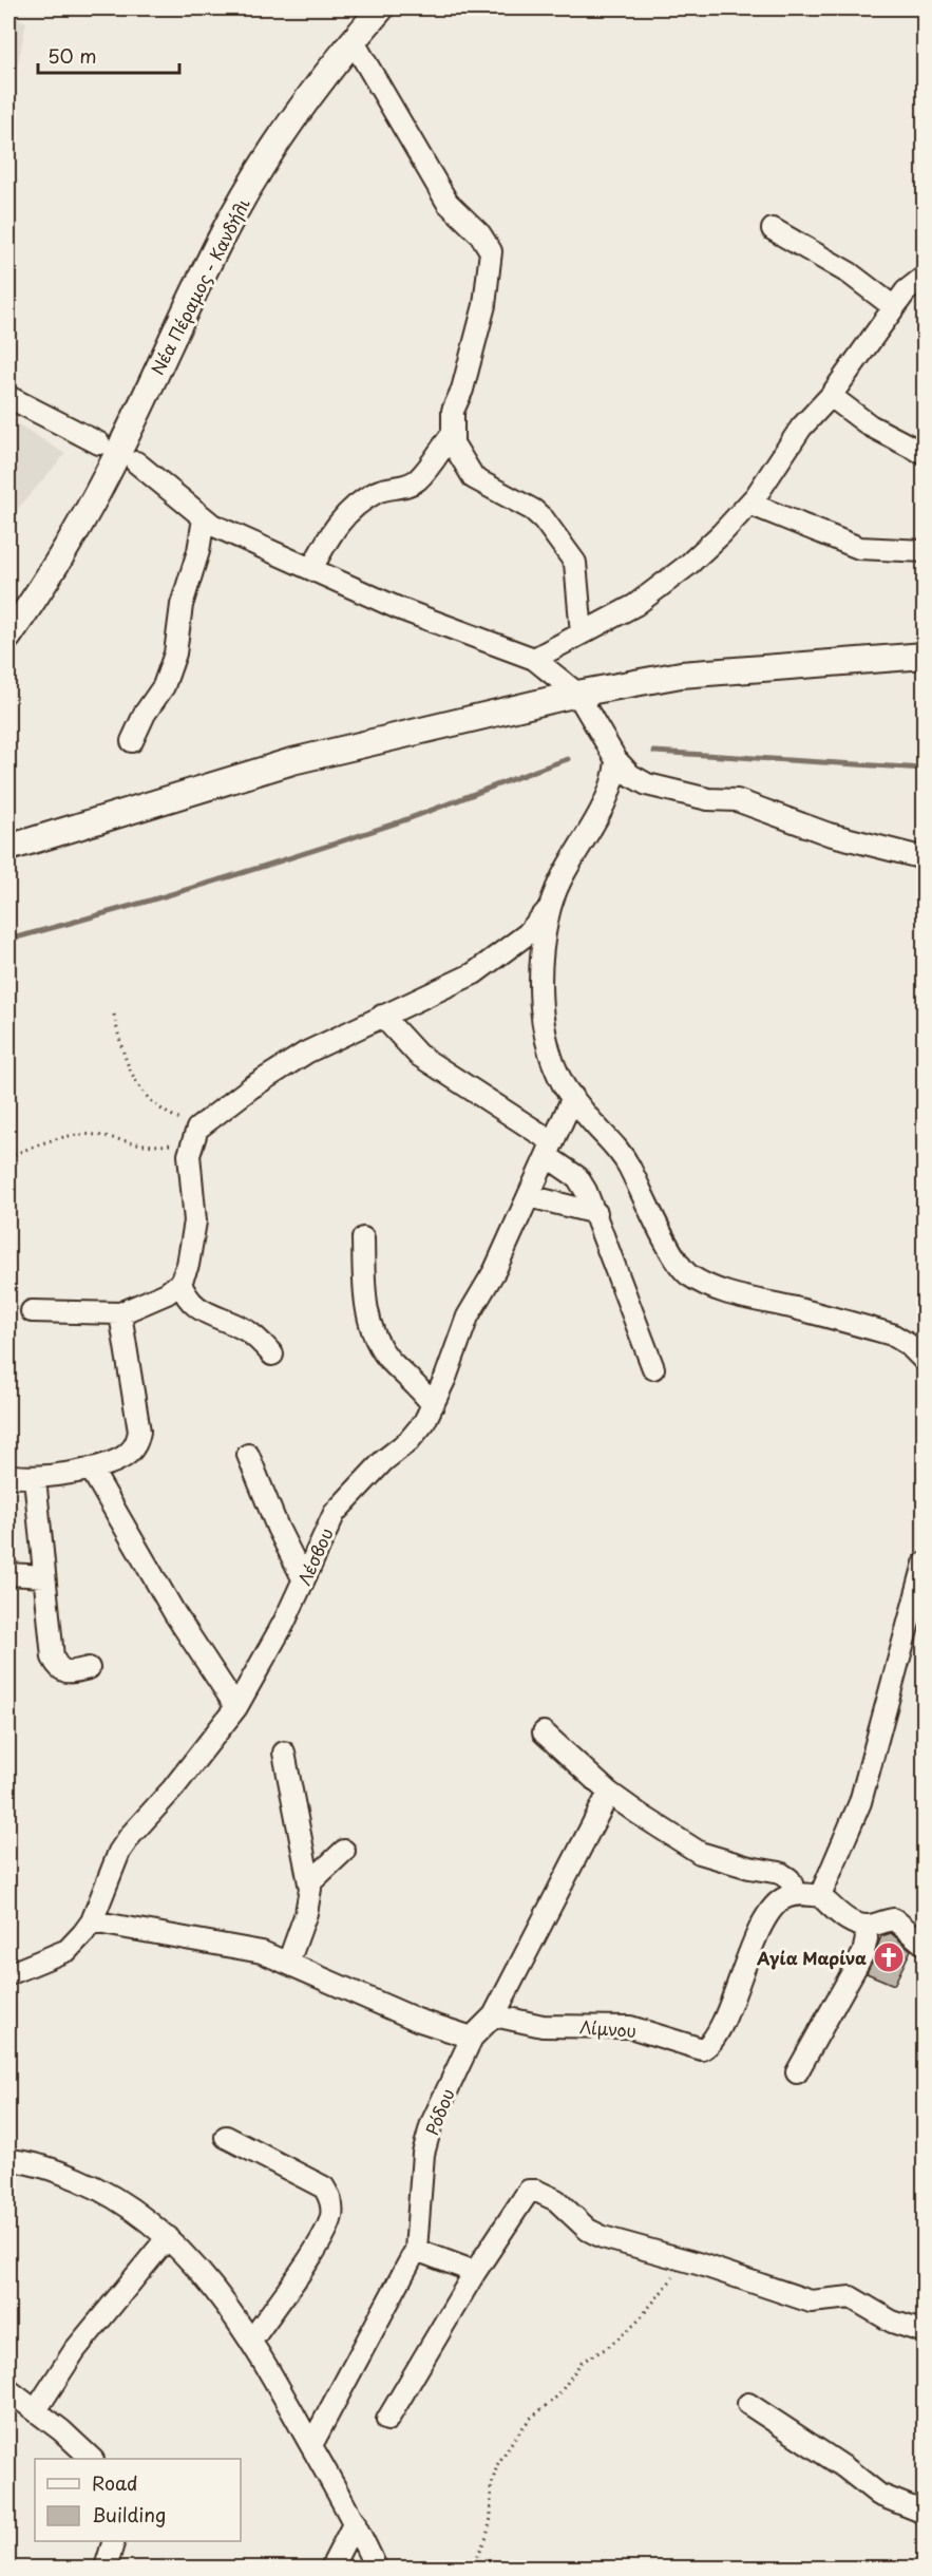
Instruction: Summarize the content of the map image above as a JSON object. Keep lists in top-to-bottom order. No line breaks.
{"streets":{"street":["Νέα Πέραμος - Κανδήλι","Λέσβου","Λίμνου","Ρόδου"]},"crossings":[["Λίμνου","Ρόδου"]],"places":{"church":["Αγία Μαρίνα"]},"legend":["Road","Building"],"scale_bar":"50 m"}
